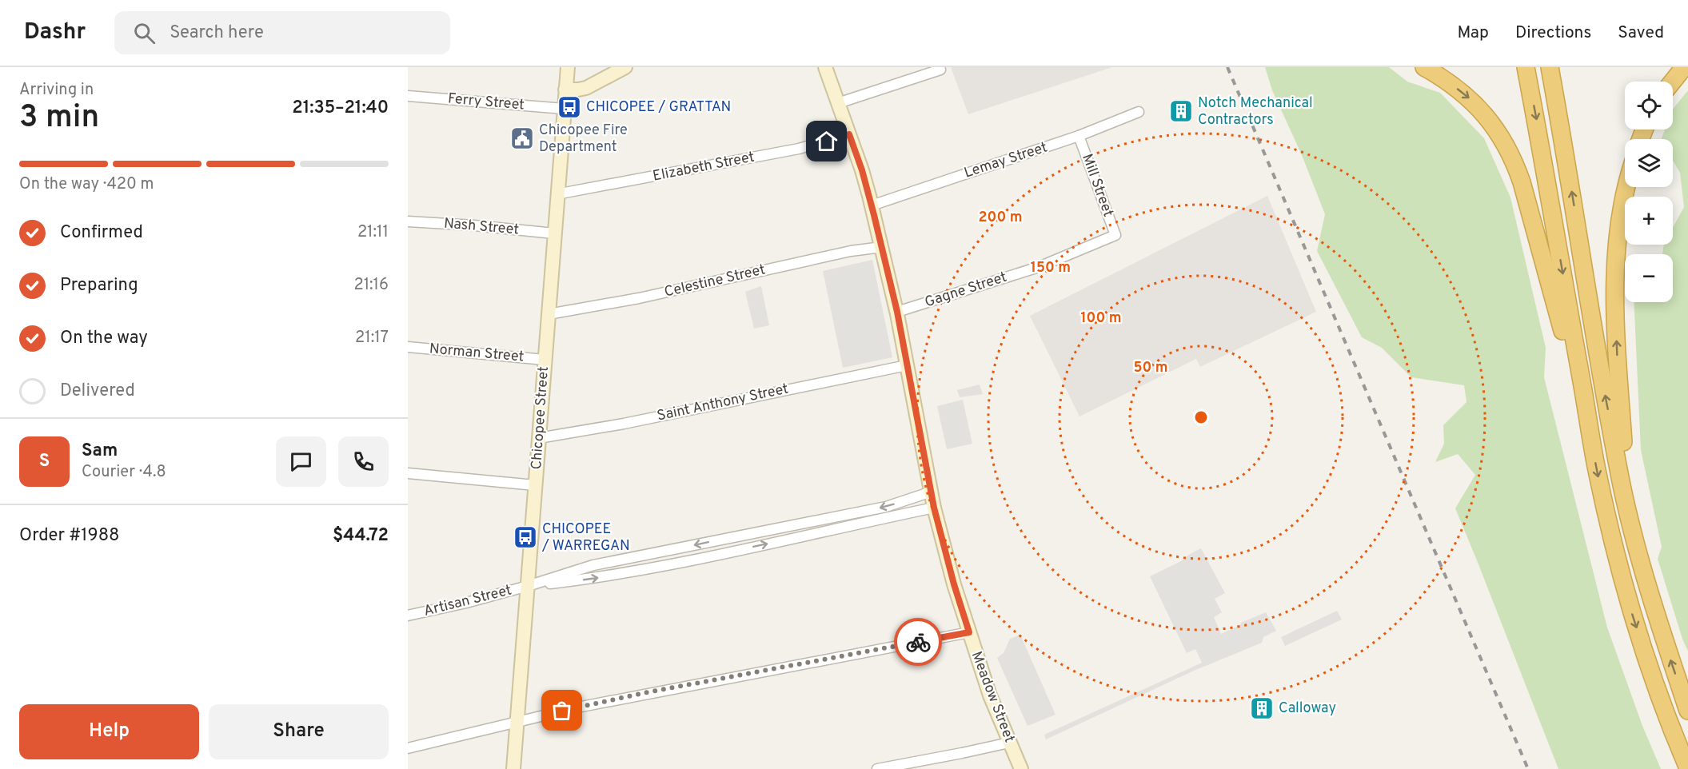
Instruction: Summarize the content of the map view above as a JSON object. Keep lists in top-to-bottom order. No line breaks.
{"streets":{"main road":["Chicopee Street","Meadow Street"],"street":["Ferry Street","Lemay Street","Elizabeth Street","Mill Street","Nash Street","Celestine Street","Gagne Street","Norman Street","Saint Anthony Street","Artisan Street"]},"crossings":[["Ferry Street","Chicopee Street"],["Lemay Street","Mill Street"],["Lemay Street","Meadow Street"],["Elizabeth Street","Chicopee Street"],["Elizabeth Street","Meadow Street"],["Mill Street","Gagne Street"],["Nash Street","Chicopee Street"],["Celestine Street","Chicopee Street"],["Celestine Street","Meadow Street"],["Gagne Street","Meadow Street"],["Norman Street","Chicopee Street"],["Saint Anthony Street","Chicopee Street"],["Saint Anthony Street","Meadow Street"],["Chicopee Street","Artisan Street"]],"places":{"bus stop":["CHICOPEE / GRATTAN","CHICOPEE / WARREGAN"],"building":["Notch Mechanical Contractors","Calloway"],"public building":["Chicopee Fire Department"]},"page":{"header":"Dashr","search":"Search here","nav":["Map","Directions","Saved"],"heading":["3 min","Arriving in","21:35–21:40"],"panel":["Sam","Courier · 4.8","Order #1988","$44.72"],"map_buttons":["+","−"],"bar":"On the way · 420 m","list":[["Confirmed","21:11"],["Preparing","21:16"],["On the way","21:17"],"Delivered"],"round":"S","buttons":["Help","Share"]},"rings":["200 m","150 m","100 m","50 m"]}
